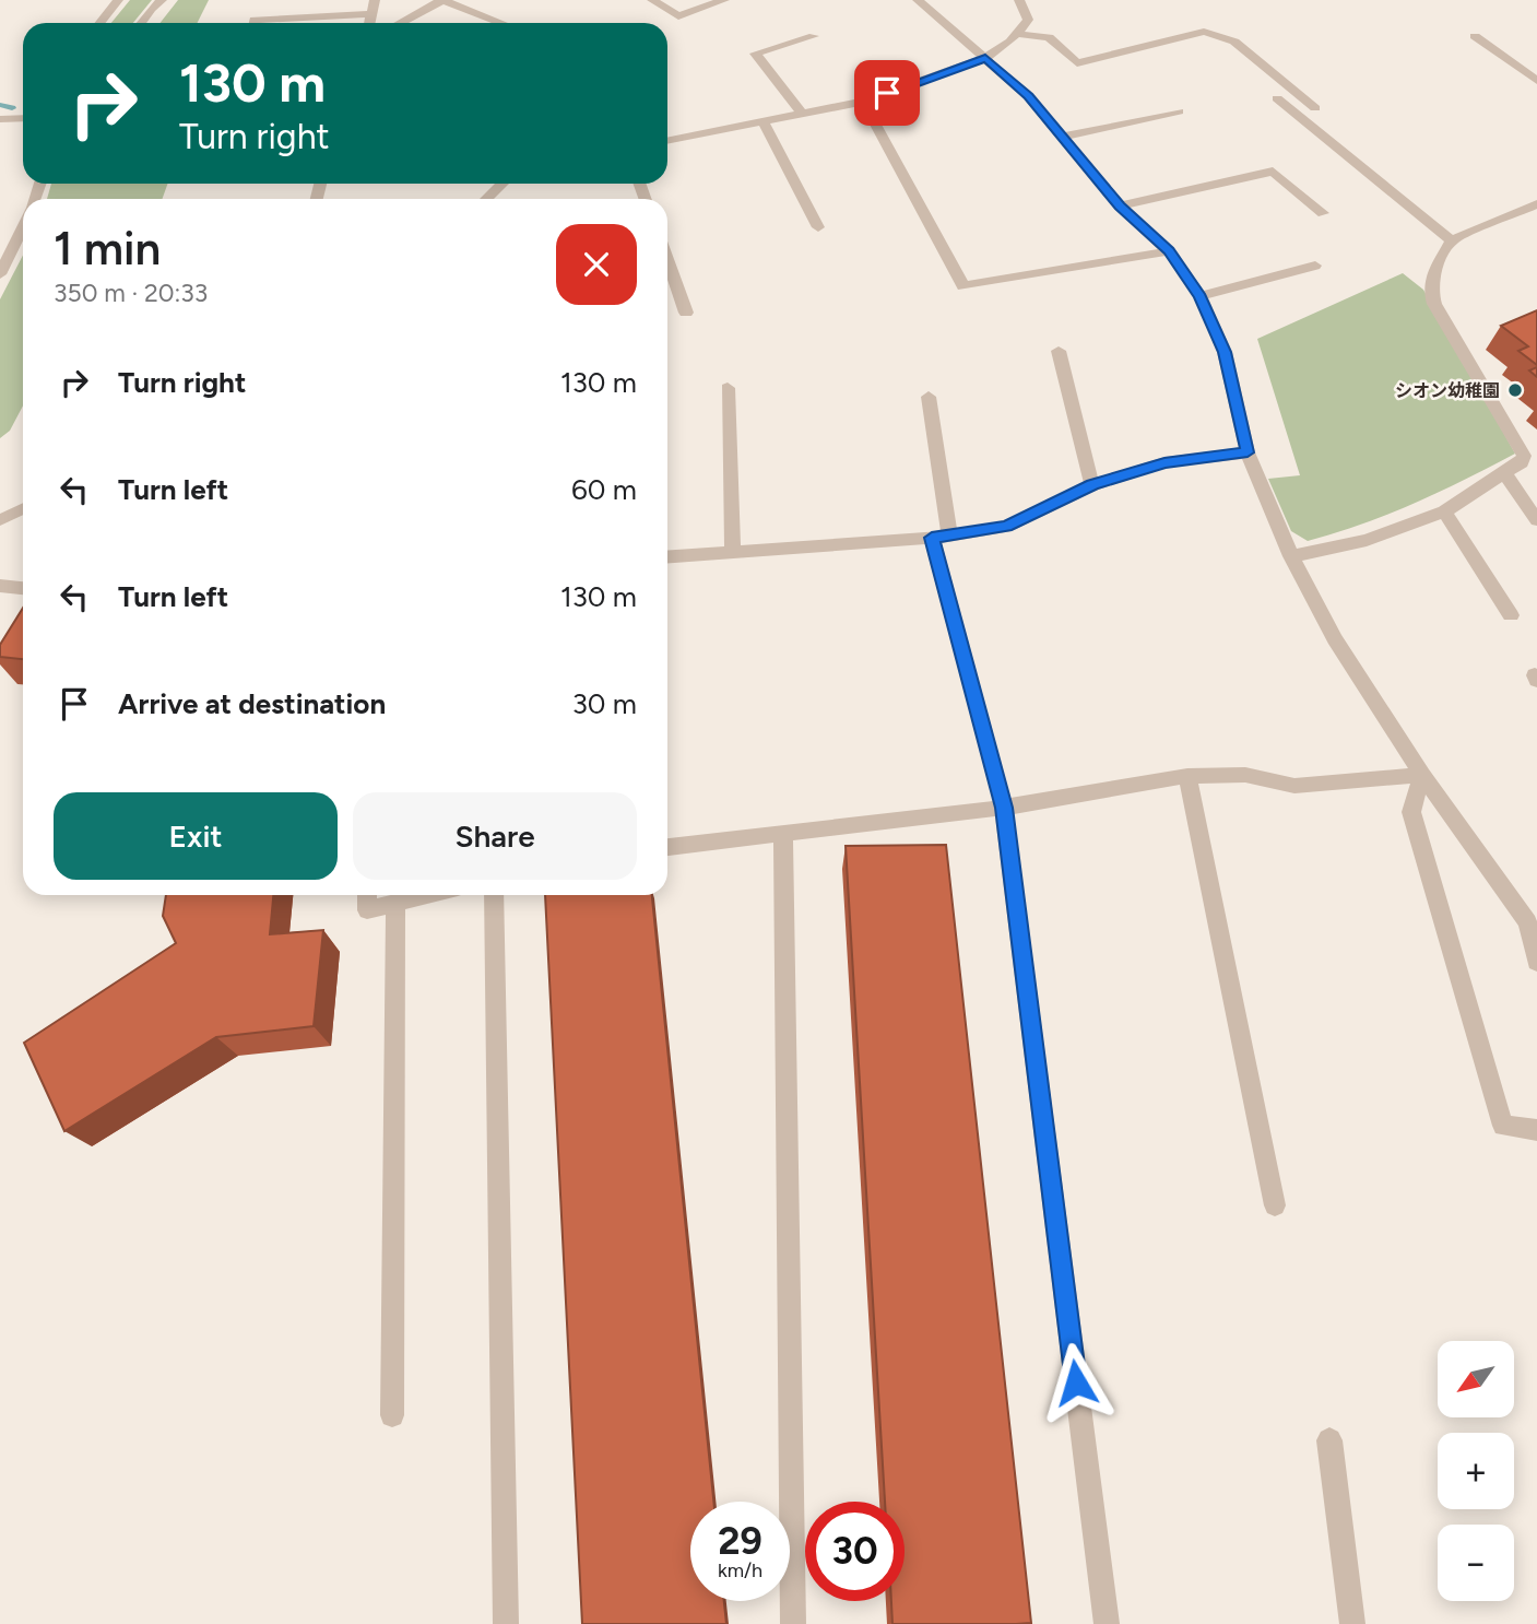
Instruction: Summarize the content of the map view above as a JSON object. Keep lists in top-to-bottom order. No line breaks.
{"places":["シオン幼稚園"],"north":"bottom left","page":{"turn":["130 m","Turn right"],"heading":["1 min","350 m · 20:33"],"list":[{"name":"Turn right","value":"130 m"},{"name":"Turn left","value":"60 m"},{"name":"Turn left","value":"130 m"},{"name":"Arrive at destination","value":"30 m"}],"buttons":["Exit","Share"],"map_buttons":["+","−"],"speed":"29 km/h","limit":"30"}}
